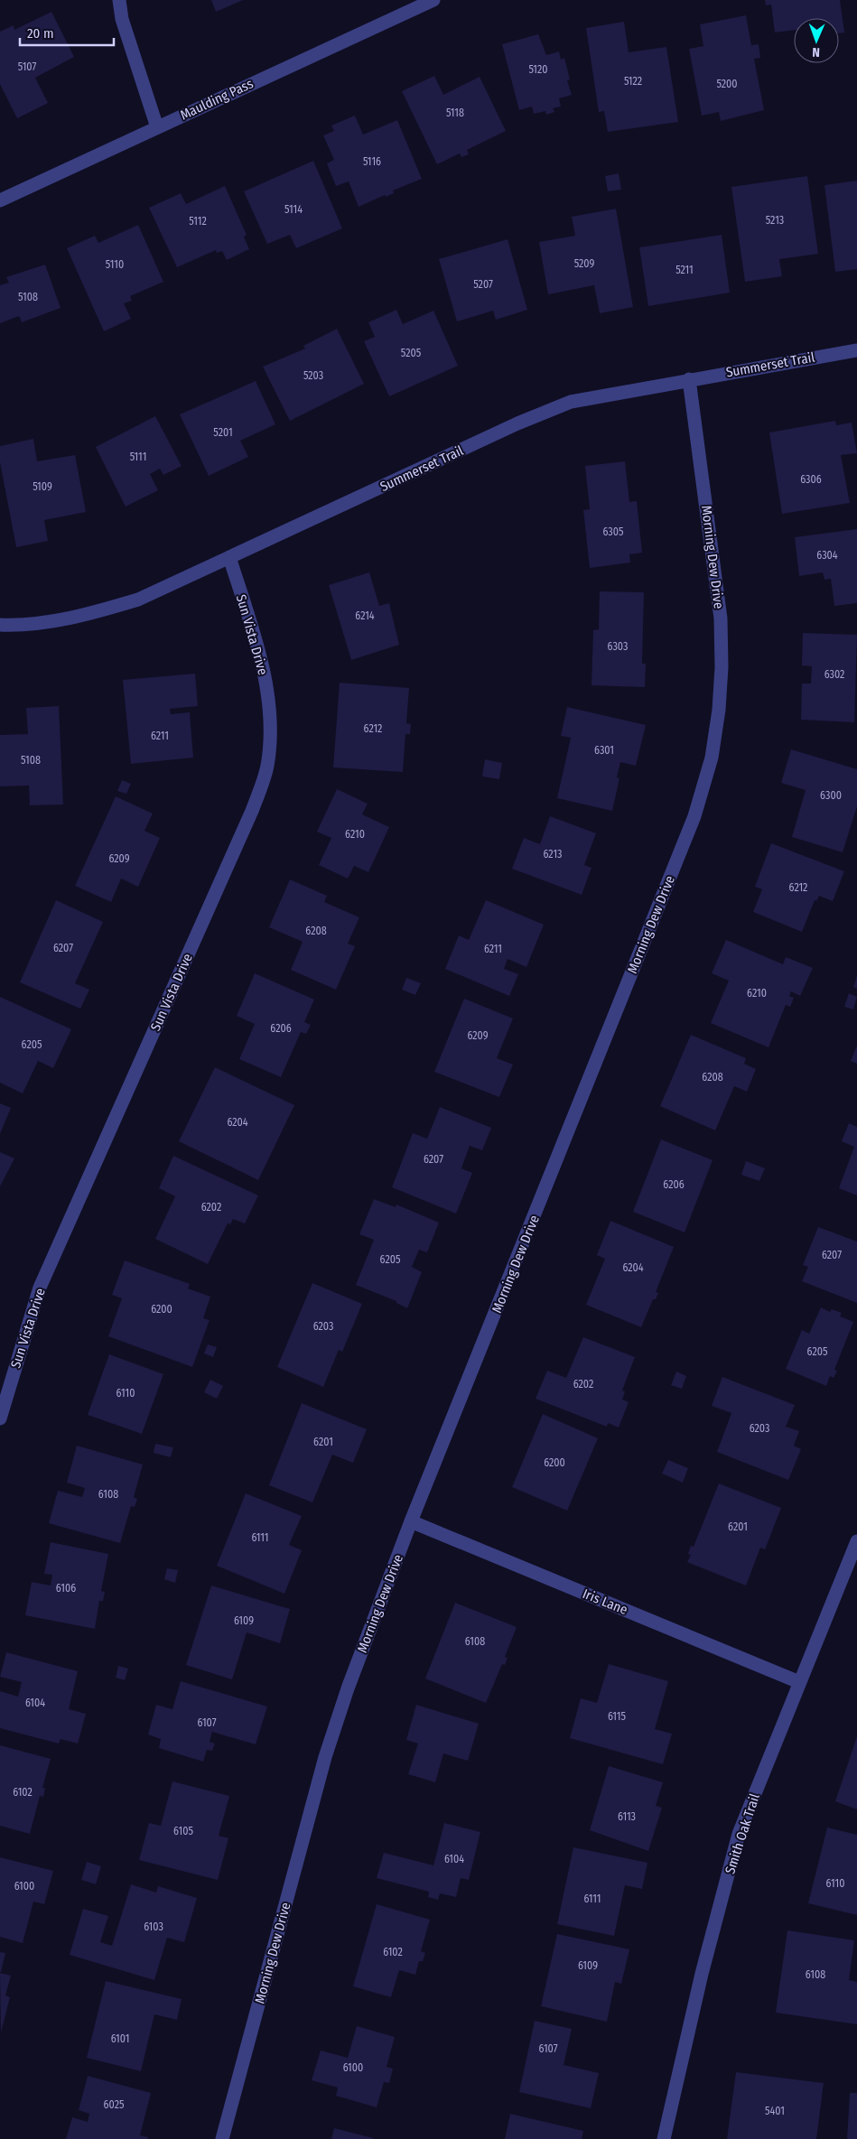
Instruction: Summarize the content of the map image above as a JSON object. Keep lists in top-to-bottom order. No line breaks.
{"streets":{"street":["Maulding Pass","Summerset Trail","Morning Dew Drive","Sun Vista Drive","Iris Lane","Smith Oak Trail"]},"crossings":[["Summerset Trail","Morning Dew Drive"],["Summerset Trail","Sun Vista Drive"],["Morning Dew Drive","Iris Lane"],["Iris Lane","Smith Oak Trail"]],"house_numbers":["5107","5120","5122","5200","5118","5116","5114","5213","5112","5209","5110","5211","5207","5108","5205","5203","5201","5111","6306","5109","6305","6304","6214","6303","6302","6212","6211","6301","5108","6300","6210","6213","6209","6212","6208","6207","6211","6210","6206","6209","6205","6208","6204","6207","6206","6202","6207","6205","6204","6200","6203","6205","6202","6110","6203","6201","6200","6108","6201","6111","6106","6109","6108","6104","6115","6107","6102","6113","6105","6104","6110","6100","6111","6103","6102","6109","6108","6101","6107","6100","6025","5401"],"scale_bar":"20 m","north":"bottom"}
